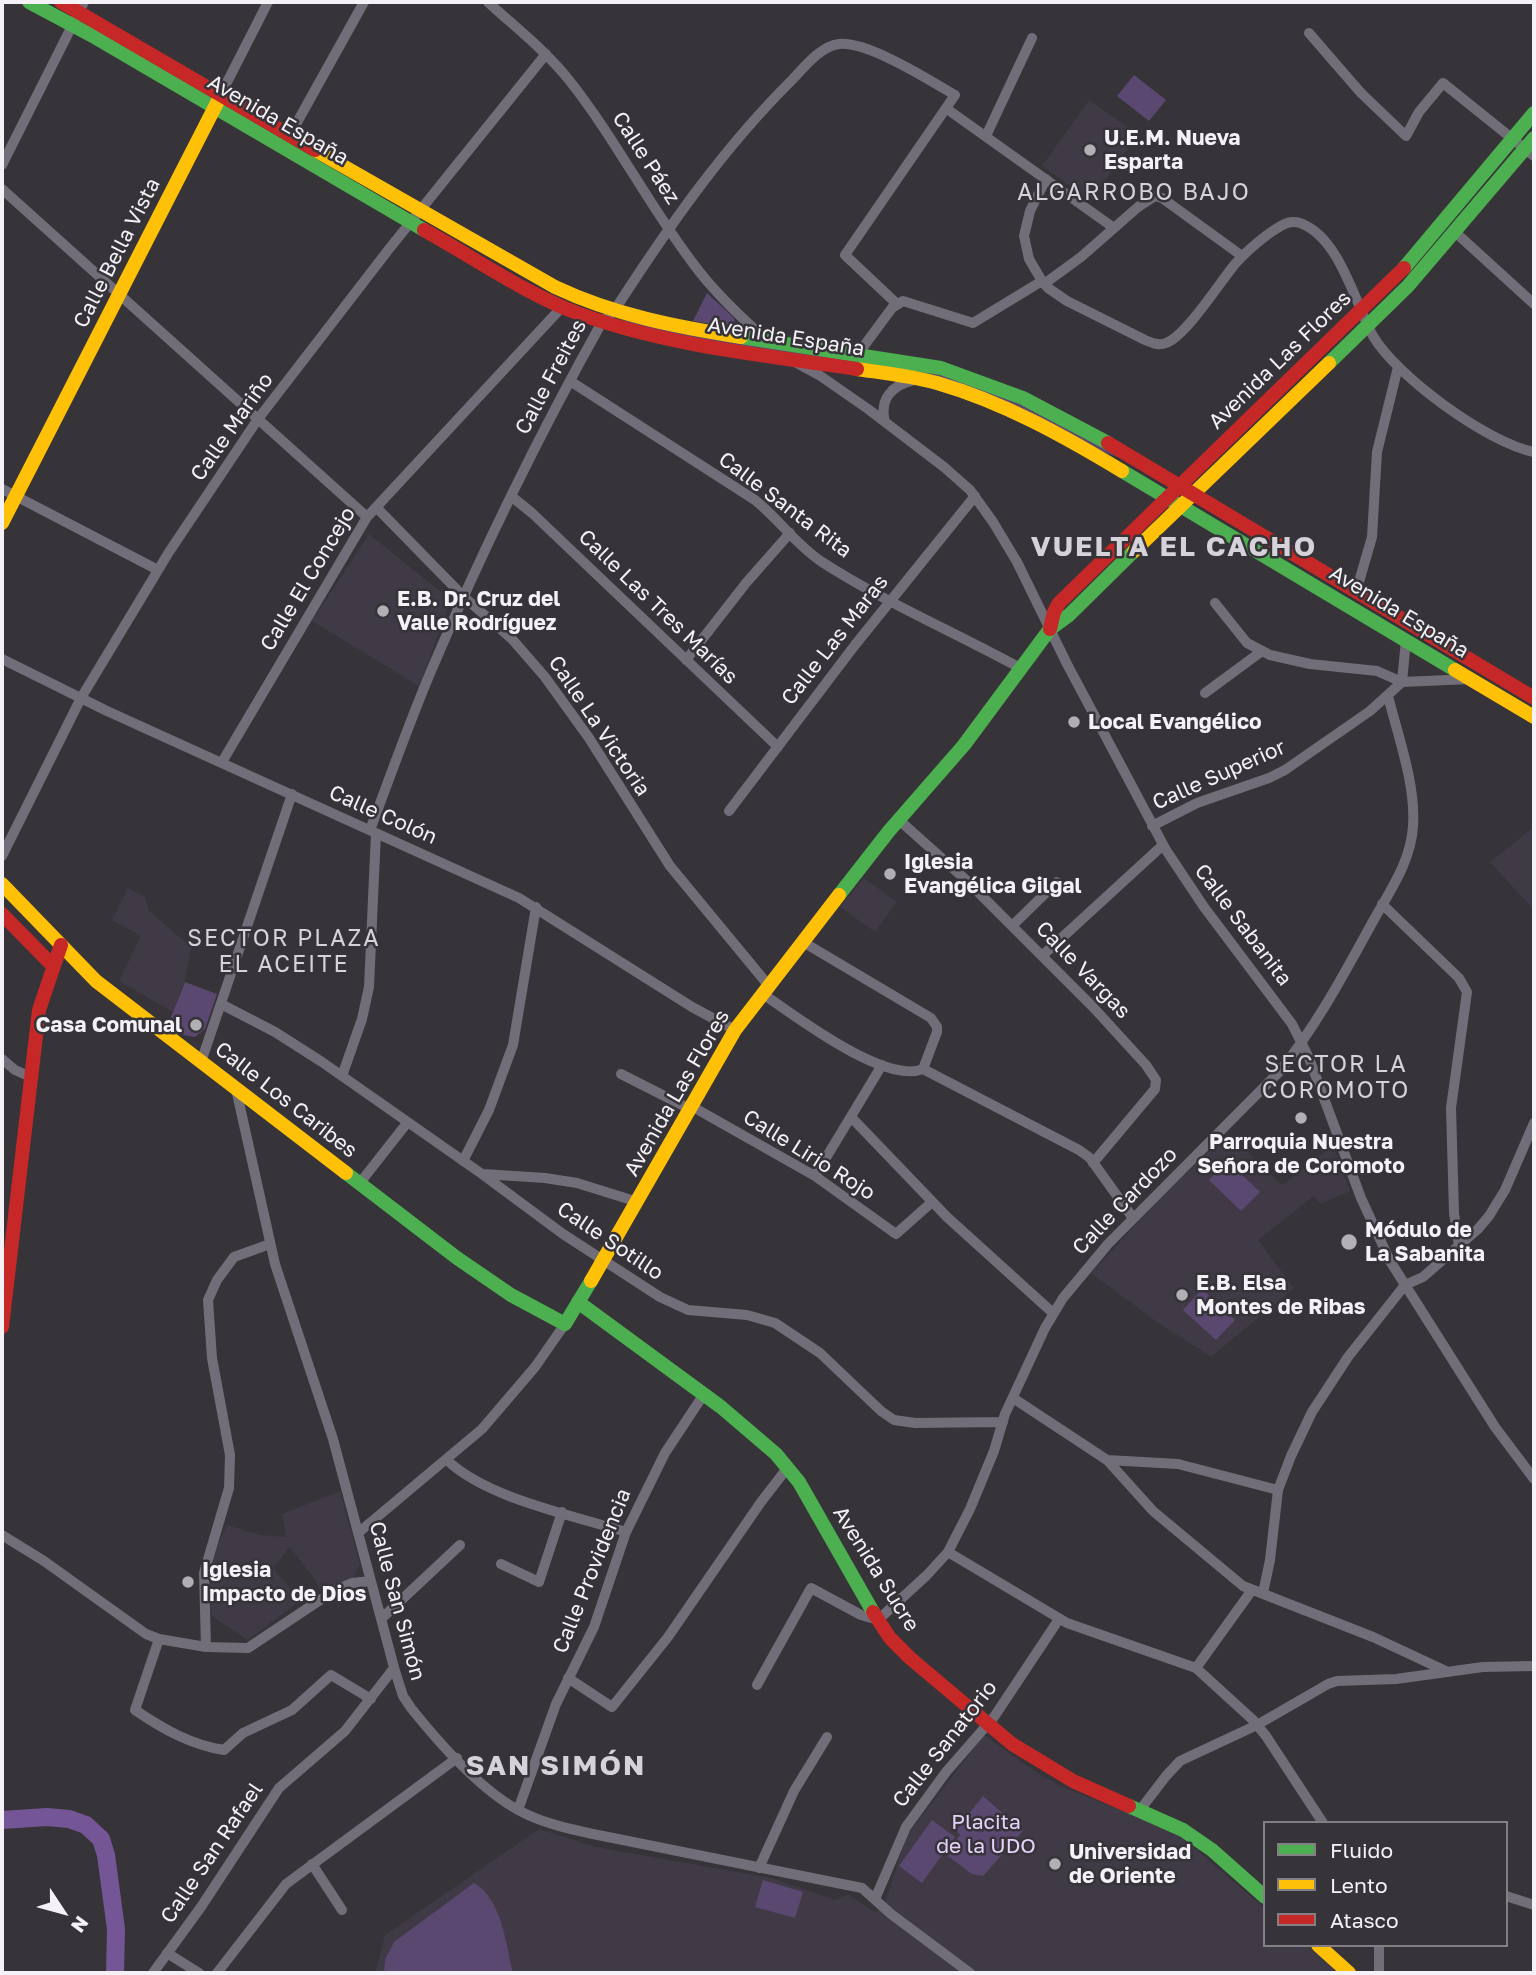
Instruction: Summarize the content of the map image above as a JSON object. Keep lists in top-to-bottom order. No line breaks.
{"streets":{"street":["Avenida España","Calle Páez","Calle Bella Vista","Avenida Las Flores","Calle Freites","Calle Mariño","Calle Santa Rita","Calle El Concejo","Calle Las Tres Marías","Calle Las Maras","Calle La Victoria","Calle Superior","Calle Colón","Calle Sabanita","Calle Vargas","Calle Los Caribes","Calle Lirio Rojo","Calle Cardozo","Calle Sotillo","Avenida Sucre","Calle Providencia","Calle San Simón","Calle Sanatorio","Calle San Rafael"]},"crossings":[["Avenida España","Calle Páez"],["Avenida España","Calle Bella Vista"],["Avenida España","Avenida Las Flores"],["Avenida España","Calle Freites"],["Avenida España","Calle Mariño"],["Avenida España","Calle El Concejo"],["Avenida España","Calle Sabanita"],["Calle Páez","Calle Freites"],["Calle Páez","Calle Mariño"],["Avenida Las Flores","Calle Santa Rita"],["Avenida Las Flores","Calle La Victoria"],["Avenida Las Flores","Calle Colón"],["Avenida Las Flores","Calle Sabanita"],["Avenida Las Flores","Calle Vargas"],["Avenida Las Flores","Calle Los Caribes"],["Avenida Las Flores","Calle Lirio Rojo"],["Avenida Las Flores","Calle Sotillo"],["Avenida Las Flores","Avenida Sucre"],["Avenida Las Flores","Calle San Simón"],["Calle Freites","Calle Santa Rita"],["Calle Freites","Calle Las Tres Marías"],["Calle Freites","Calle La Victoria"],["Calle Freites","Calle Colón"],["Calle Freites","Calle Sotillo"],["Calle Mariño","Calle Colón"],["Calle Santa Rita","Calle Las Maras"],["Calle El Concejo","Calle La Victoria"],["Calle El Concejo","Calle Colón"],["Calle Las Tres Marías","Calle Las Maras"],["Calle Las Maras","Calle Sabanita"],["Calle Superior","Calle Sabanita"],["Calle Superior","Calle Cardozo"],["Calle Sabanita","Calle Cardozo"],["Calle Los Caribes","Calle San Simón"],["Calle Lirio Rojo","Calle Cardozo"],["Calle Cardozo","Calle Sotillo"],["Calle Cardozo","Avenida Sucre"],["Avenida Sucre","Calle Providencia"],["Avenida Sucre","Calle Sanatorio"],["Calle Providencia","Calle San Simón"],["Calle San Simón","Calle Sanatorio"],["Calle San Simón","Calle San Rafael"]],"districts":["ALGARROBO BAJO","VUELTA EL CACHO","SECTOR PLAZA EL ACEITE","SECTOR LA COROMOTO","SAN SIMÓN"],"parks":["Placita de la UDO"],"places":["U.E.M. Nueva Esparta","E.B. Dr. Cruz del Valle Rodríguez","Local Evangélico","Iglesia Evangélica Gilgal","Casa Comunal","Parroquia Nuestra Señora de Coromoto","Módulo de La Sabanita","E.B. Elsa Montes de Ribas","Iglesia Impacto de Dios","Universidad de Oriente"],"legend":["Fluido","Lento","Atasco"],"north":"bottom right"}
